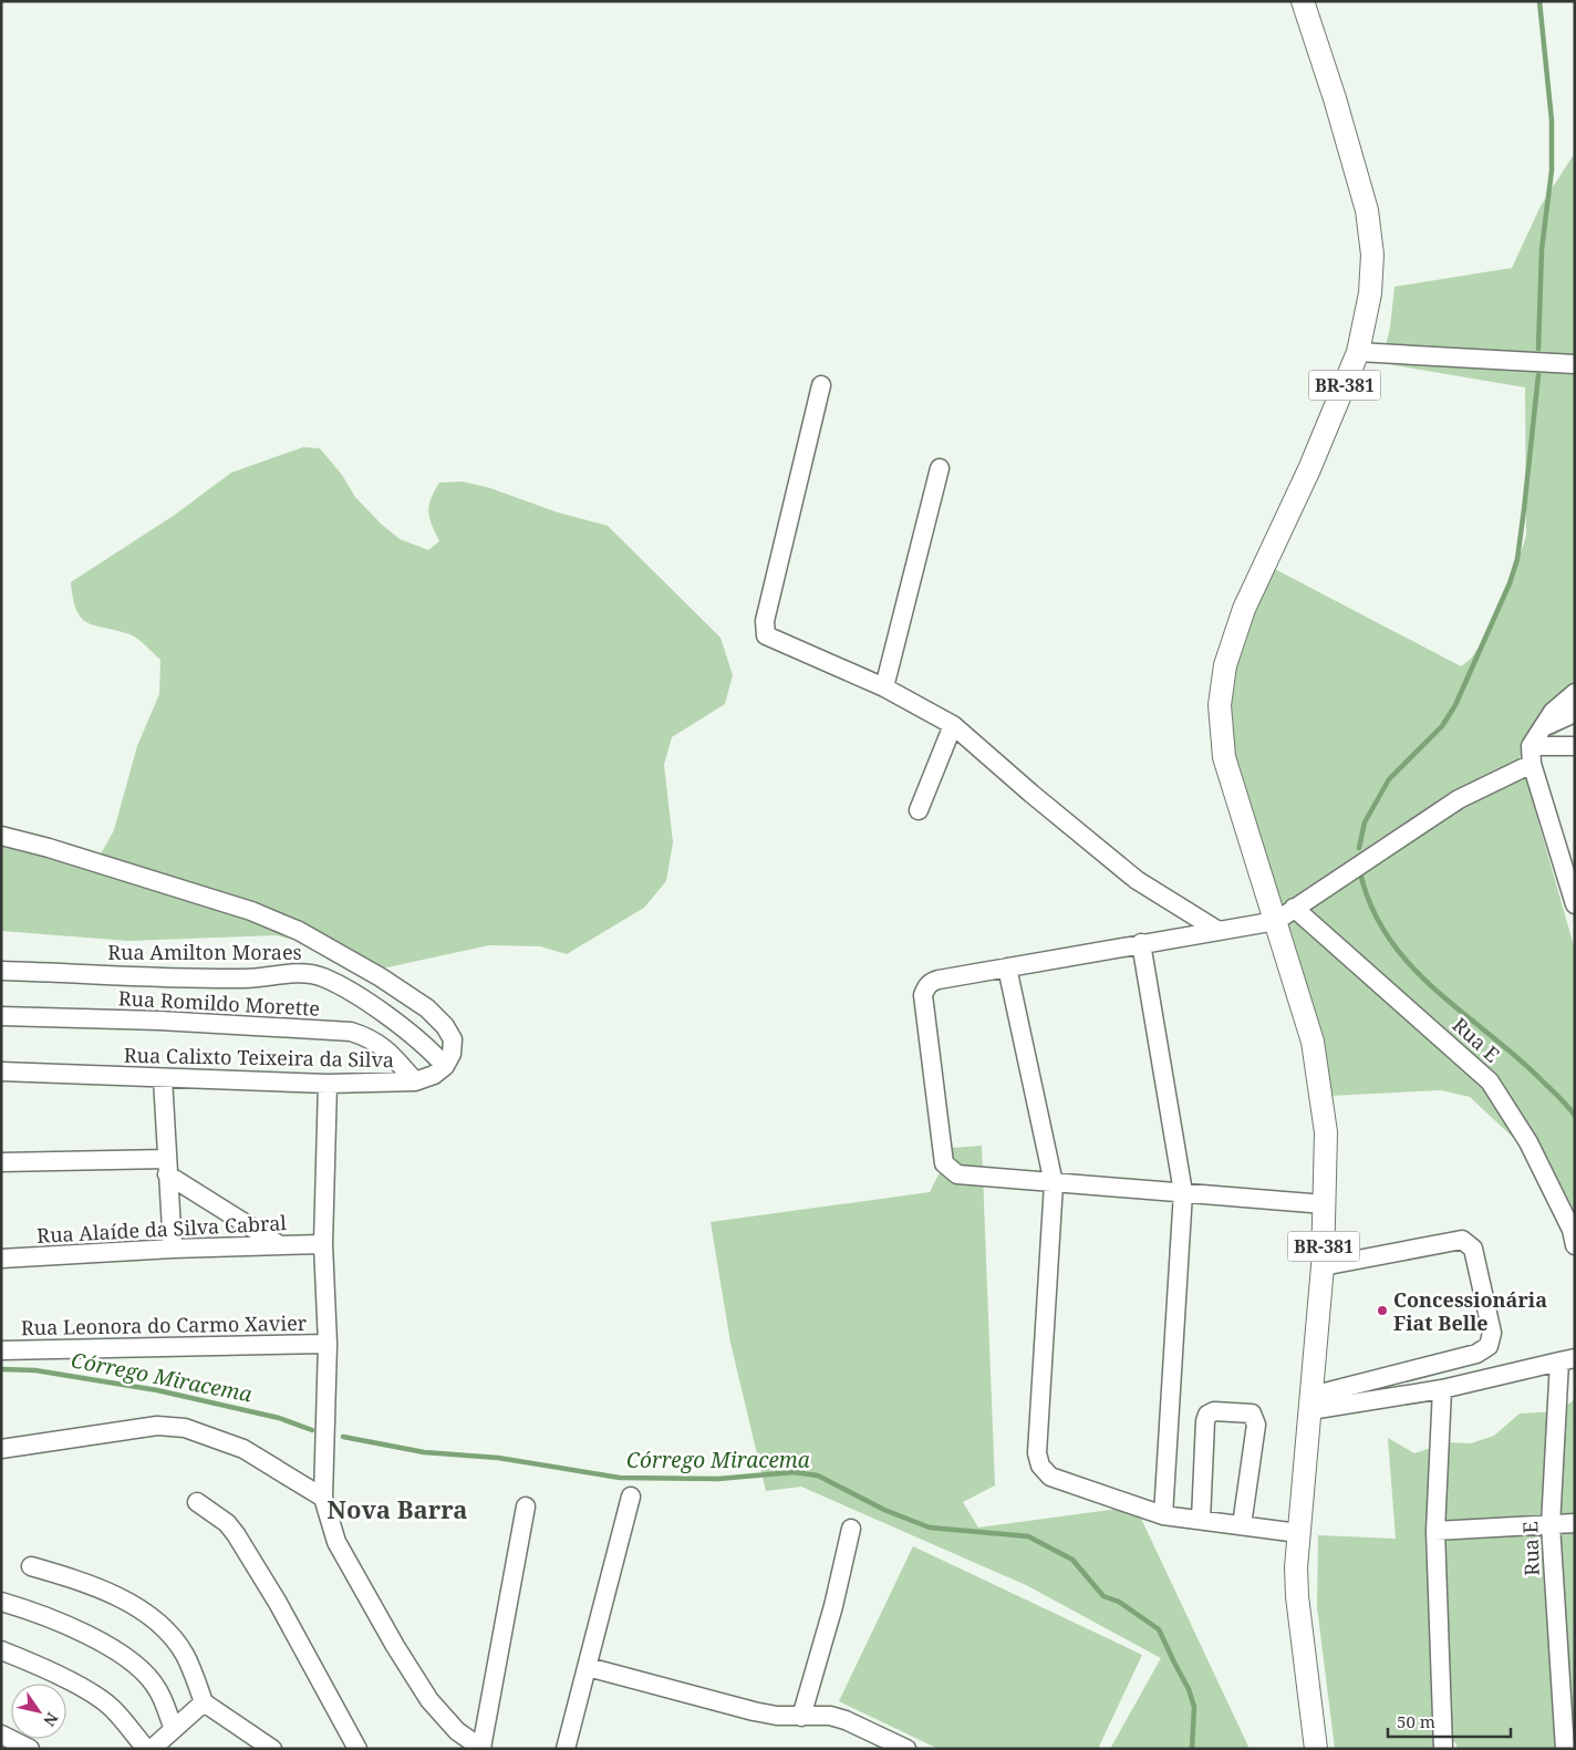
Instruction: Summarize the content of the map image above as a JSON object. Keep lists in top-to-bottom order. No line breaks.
{"streets":{"main road":["BR-381"],"street":["Rua Amilton Moraes","Rua Romildo Morette","Rua E","Rua Calixto Teixeira da Silva","Rua Alaíde da Silva Cabral","Rua Leonora do Carmo Xavier"]},"crossings":[["Rua Amilton Moraes","Rua Calixto Teixeira da Silva"],["Rua Romildo Morette","Rua Calixto Teixeira da Silva"]],"districts":["Nova Barra"],"water":["Córrego Miracema"],"places":["Concessionária Fiat Belle"],"scale_bar":"50 m","north":"bottom right"}
